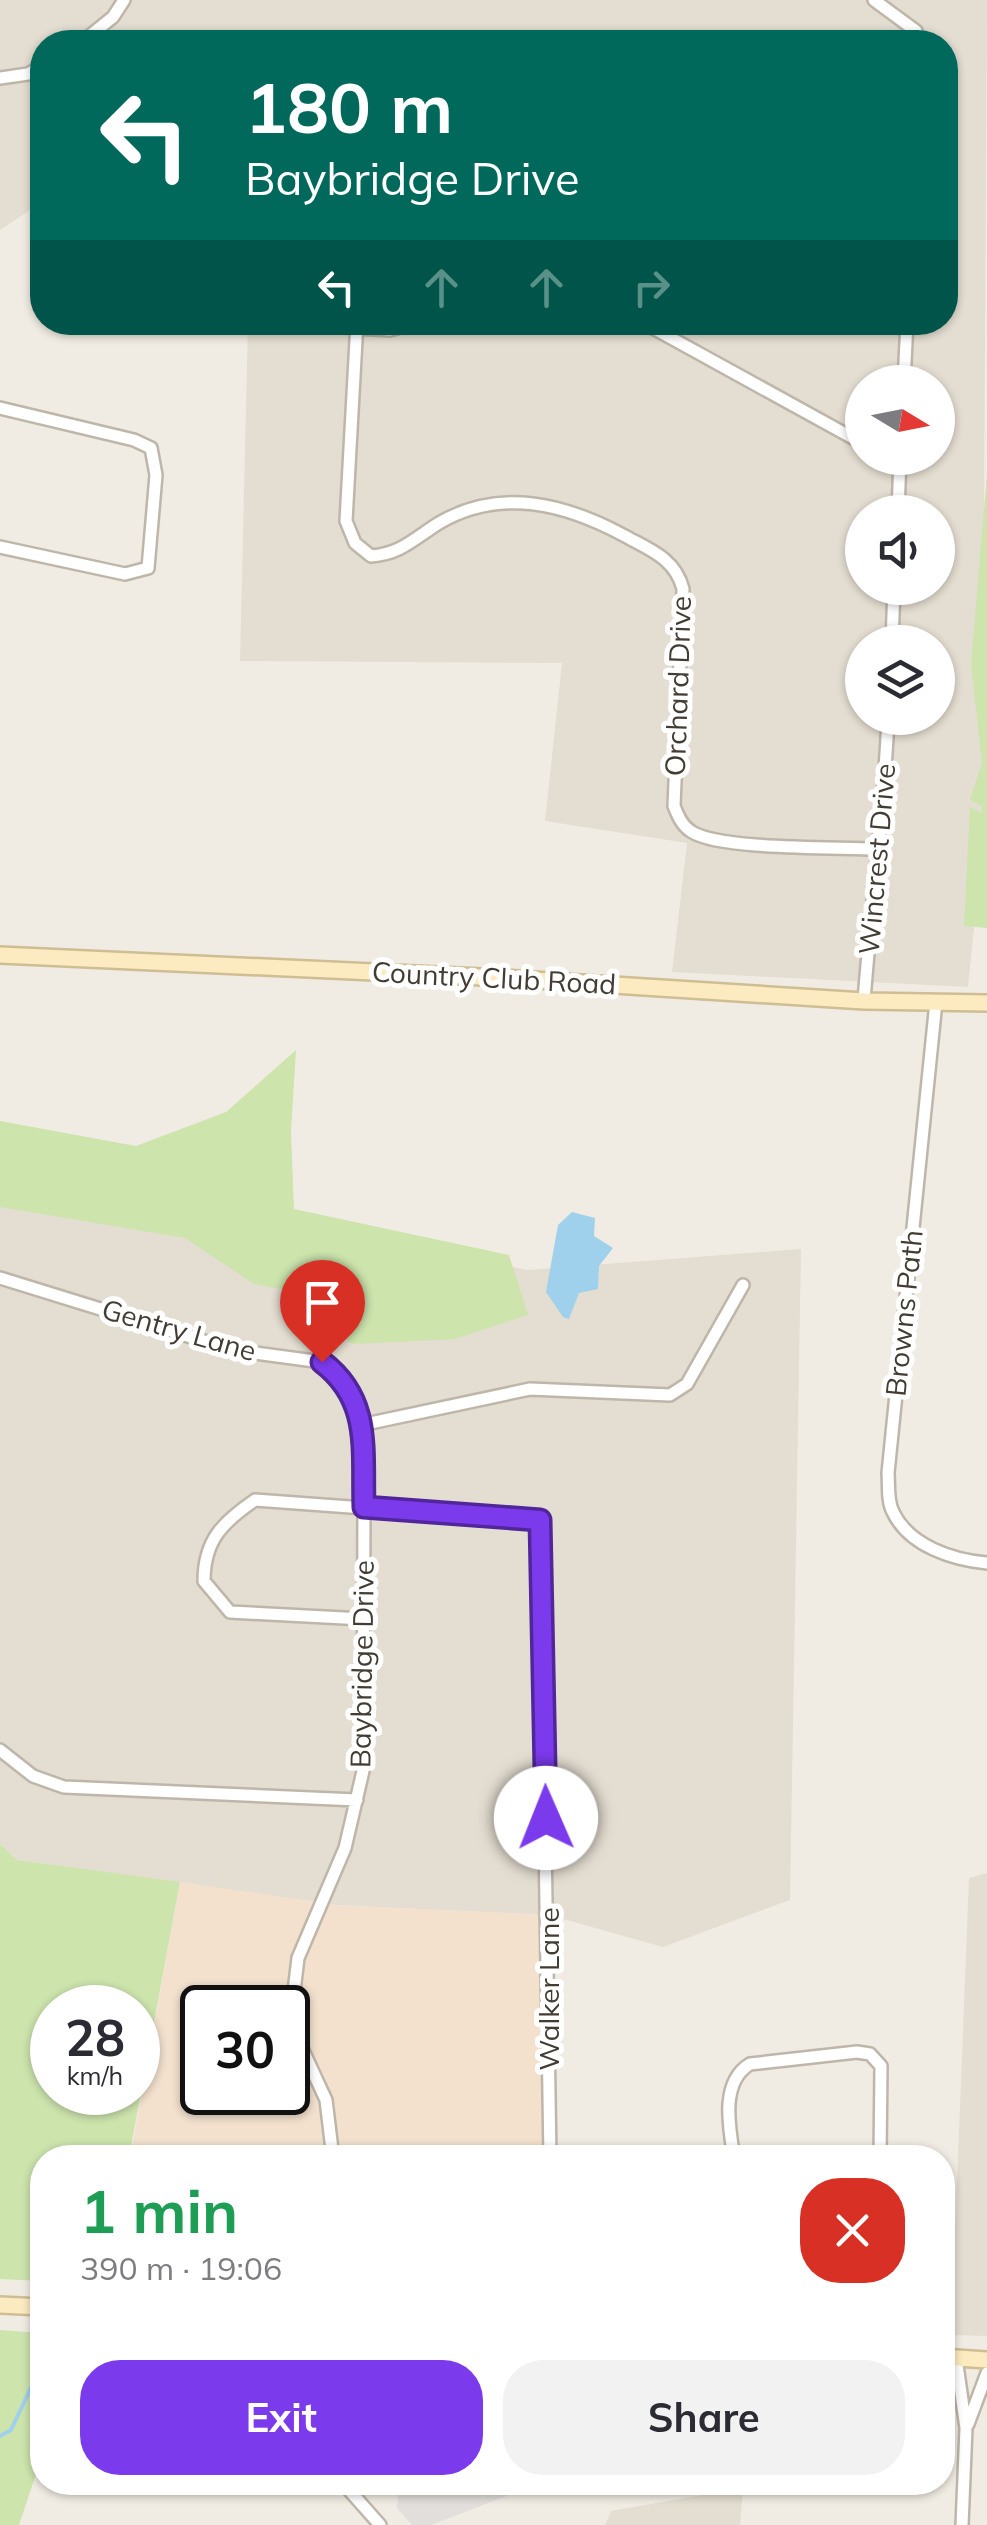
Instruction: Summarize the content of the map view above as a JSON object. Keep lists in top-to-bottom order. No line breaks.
{"streets":{"street":["Orchard Drive","Wincrest Drive","Country Club Road","Browns Path","Gentry Lane","Baybridge Drive","Walker Lane"]},"crossings":[["Orchard Drive","Wincrest Drive"],["Wincrest Drive","Country Club Road"],["Country Club Road","Browns Path"],["Gentry Lane","Baybridge Drive"],["Gentry Lane","Walker Lane"],["Baybridge Drive","Walker Lane"]],"north":"right","page":{"turn":["180 m","Baybridge Drive"],"speed":"28 km/h","limit":"30","heading":["1 min","390 m · 19:06"],"buttons":["Exit","Share"]}}
